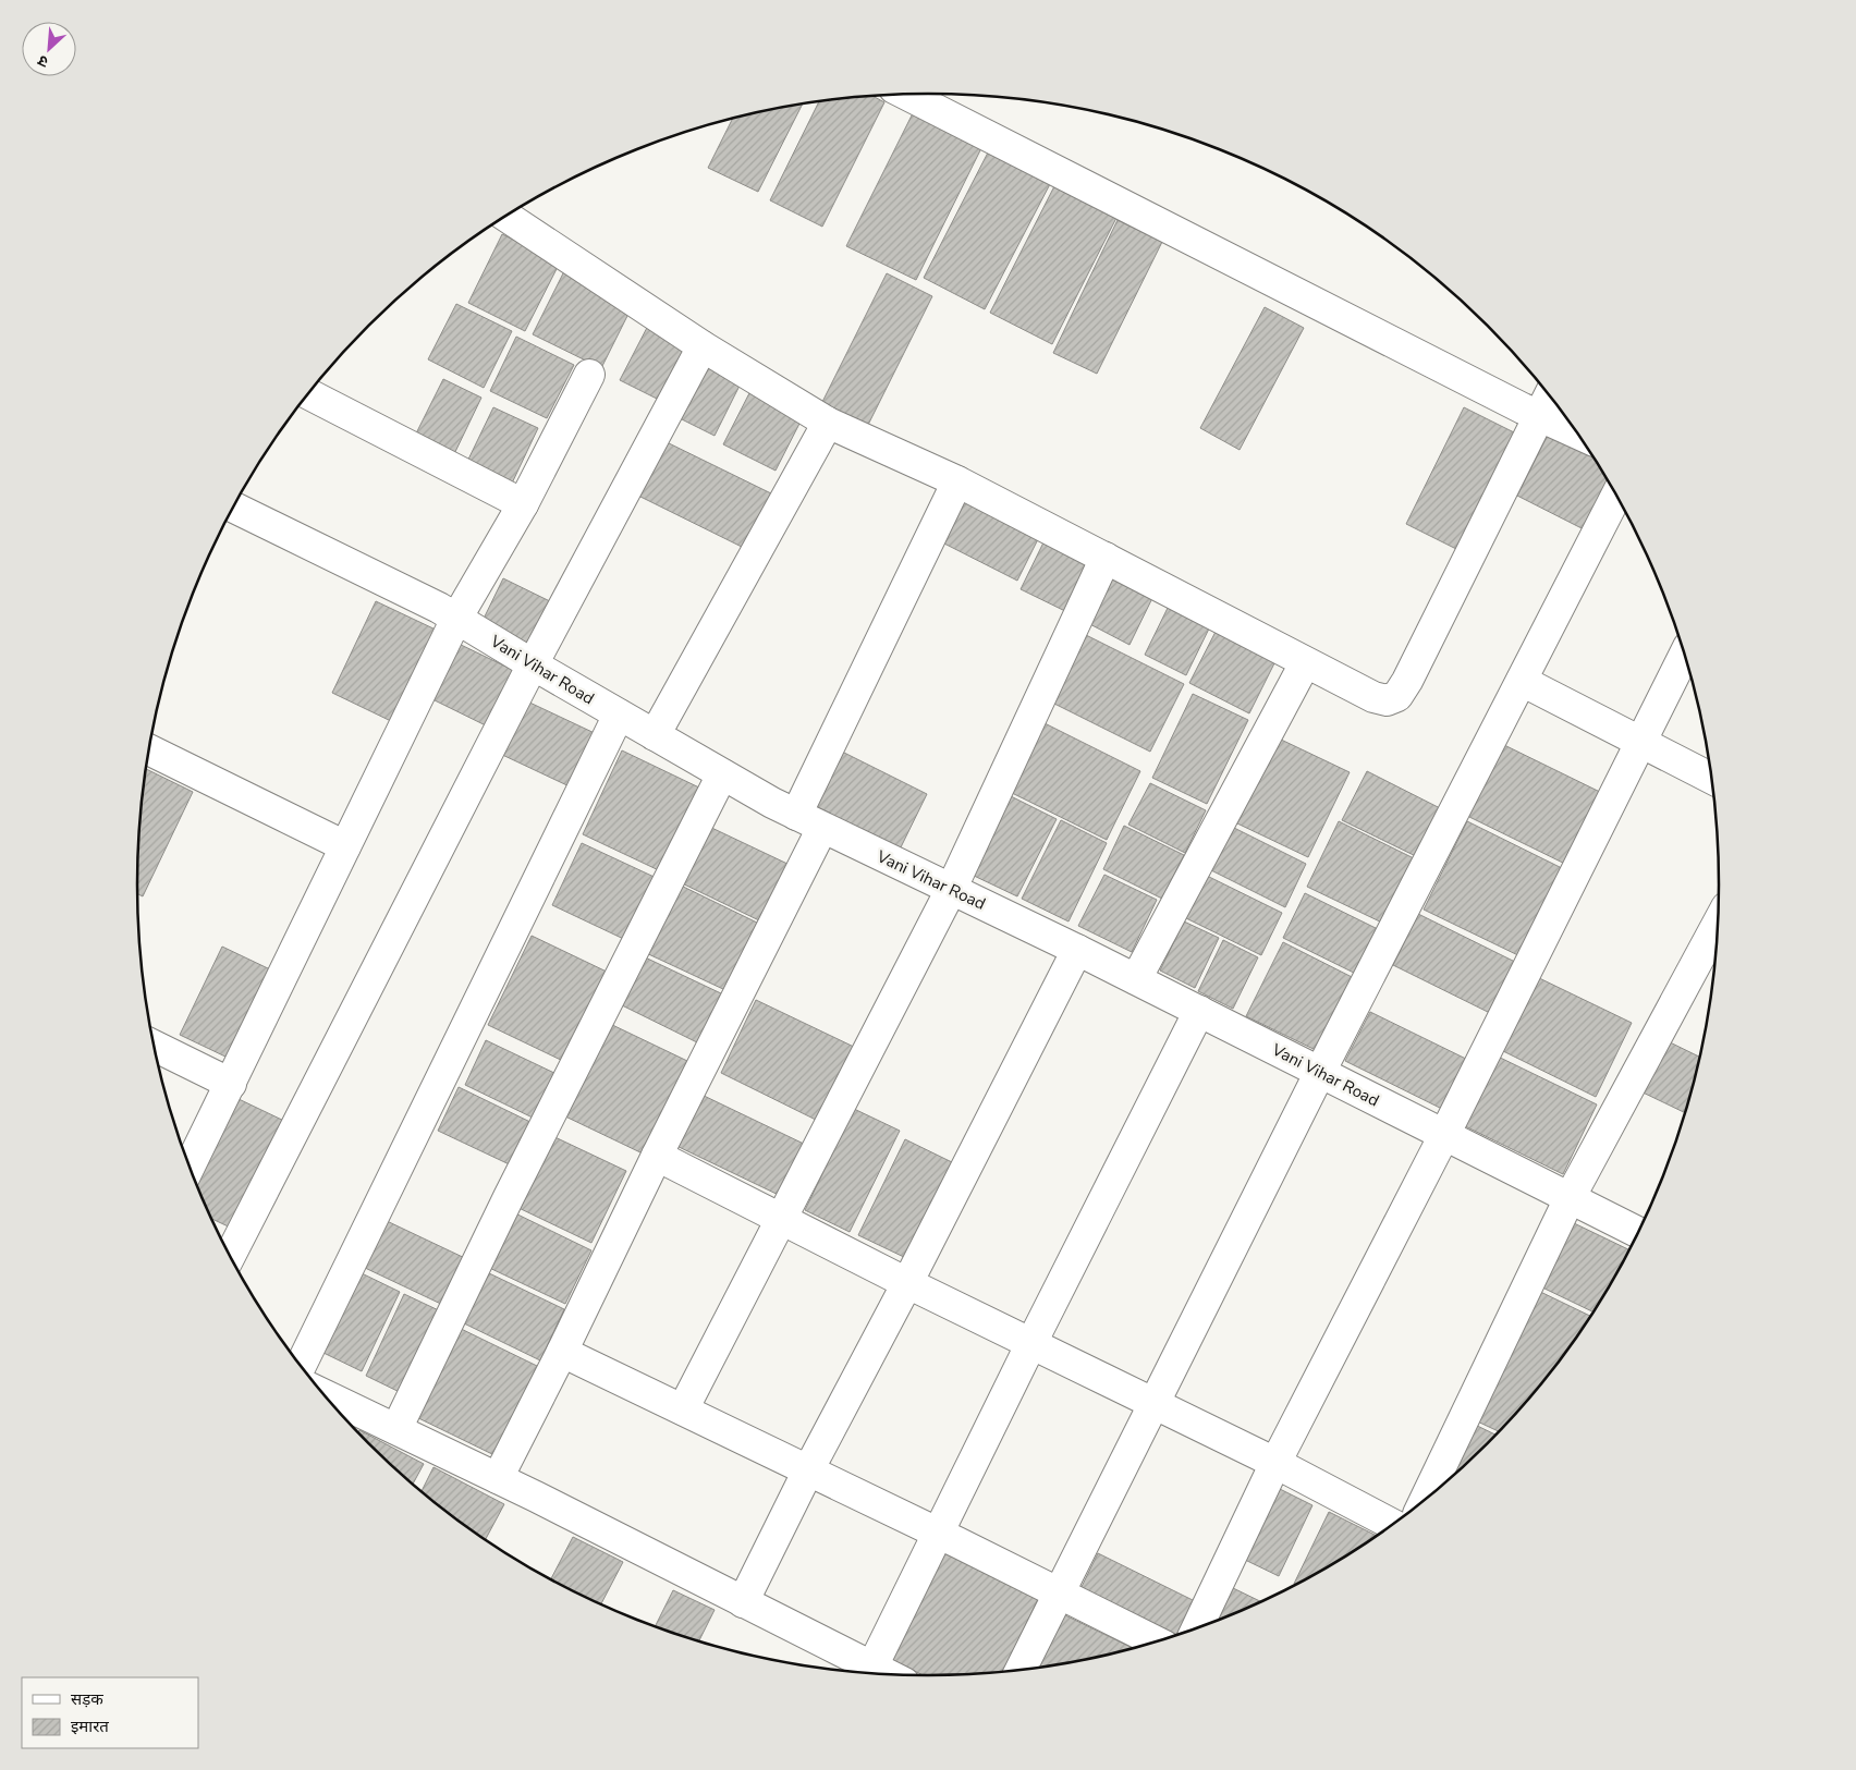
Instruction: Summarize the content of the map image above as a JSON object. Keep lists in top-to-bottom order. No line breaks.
{"streets":{"street":["Vani Vihar Road"]},"legend":["सड़क","इमारत"],"north":"bottom left"}
